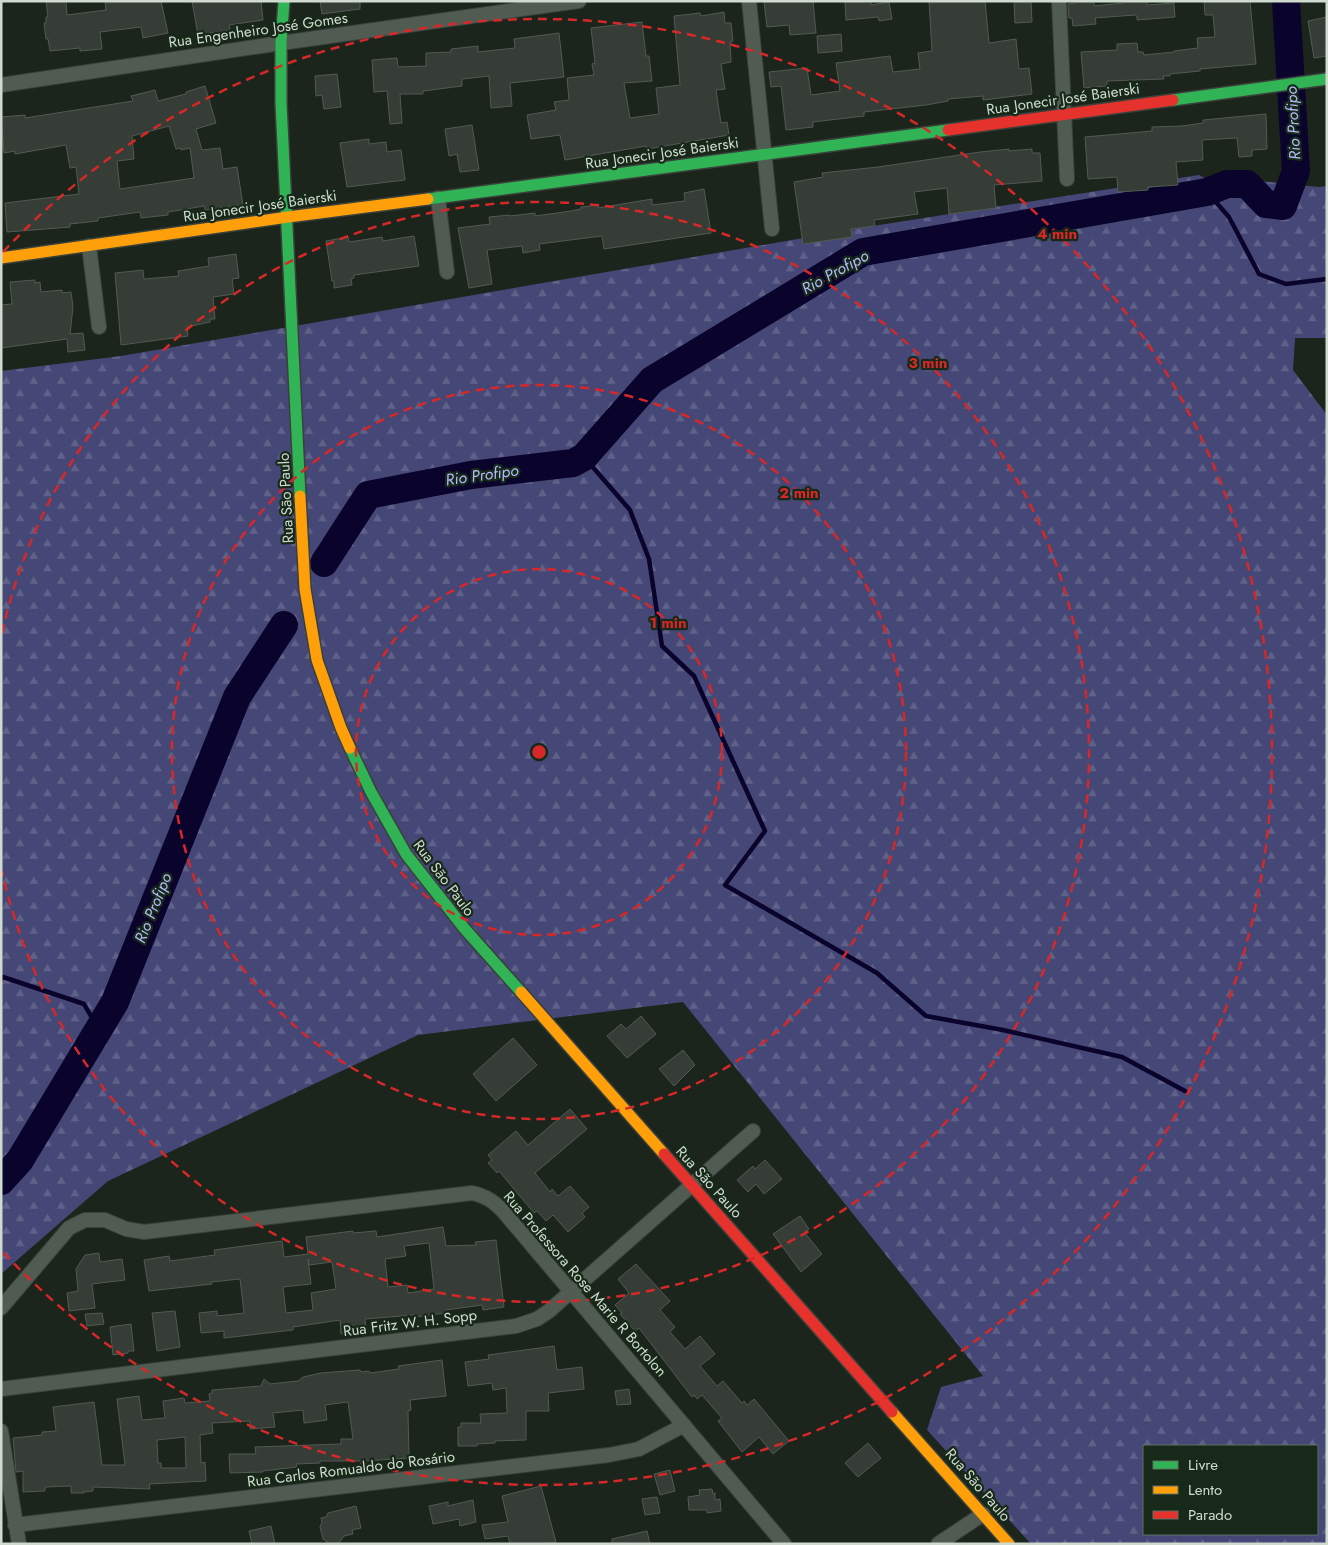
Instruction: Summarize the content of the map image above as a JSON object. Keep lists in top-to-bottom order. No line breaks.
{"streets":{"main road":["Rua Jonecir José Baierski","Rua São Paulo"],"street":["Rua Engenheiro José Gomes","Rua Professora Rose Marie R Bortolon","Rua Fritz W. H. Sopp","Rua Carlos Romualdo do Rosário"]},"crossings":[["Rua Engenheiro José Gomes","Rua São Paulo"],["Rua Jonecir José Baierski","Rua São Paulo"],["Rua São Paulo","Rua Fritz W. H. Sopp"],["Rua Professora Rose Marie R Bortolon","Rua Fritz W. H. Sopp"],["Rua Professora Rose Marie R Bortolon","Rua Carlos Romualdo do Rosário"]],"water":["Rio Profipo"],"legend":["Livre","Lento","Parado"],"rings":["4 min","3 min","2 min","1 min"]}
